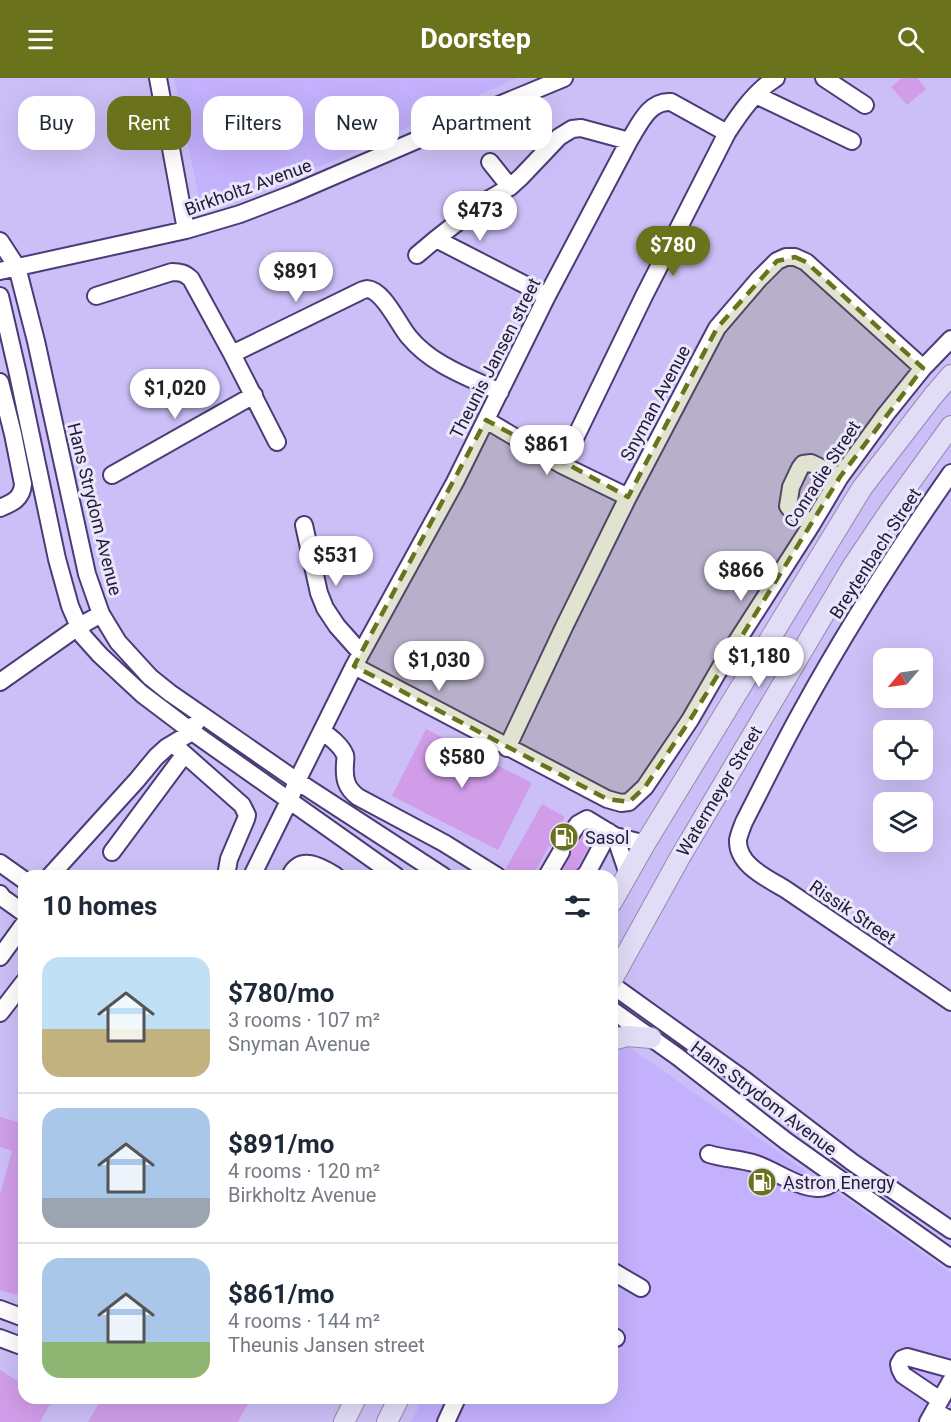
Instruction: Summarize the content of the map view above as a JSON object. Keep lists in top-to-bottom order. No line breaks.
{"streets":{"main road":["Watermeyer Street"],"street":["Birkholtz Avenue","Theunis Jansen street","Snyman Avenue","Conradie Street","Hans Strydom Avenue","Breytenbach Street","Rissik Street"]},"crossings":[["Birkholtz Avenue","Hans Strydom Avenue"],["Theunis Jansen street","Conradie Street"],["Theunis Jansen street","Hans Strydom Avenue"],["Snyman Avenue","Conradie Street"],["Breytenbach Street","Rissik Street"]],"places":{"fuel station":["Sasol","Astron Energy"]},"north":"bottom left","page":{"header":"Doorstep","chip":["Buy","Rent","Filters","New","Apartment"],"price":["$473","$780","$891","$1,020","$861","$531","$866","$1,180","$1,030","$580"],"heading":"10 homes","list":[{"name":"$780/mo","note":"3 rooms · 107 m² · Snyman Avenue"},{"name":"$891/mo","note":"4 rooms · 120 m² · Birkholtz Avenue"},{"name":"$861/mo","note":"4 rooms · 144 m² · Theunis Jansen street"}]}}
